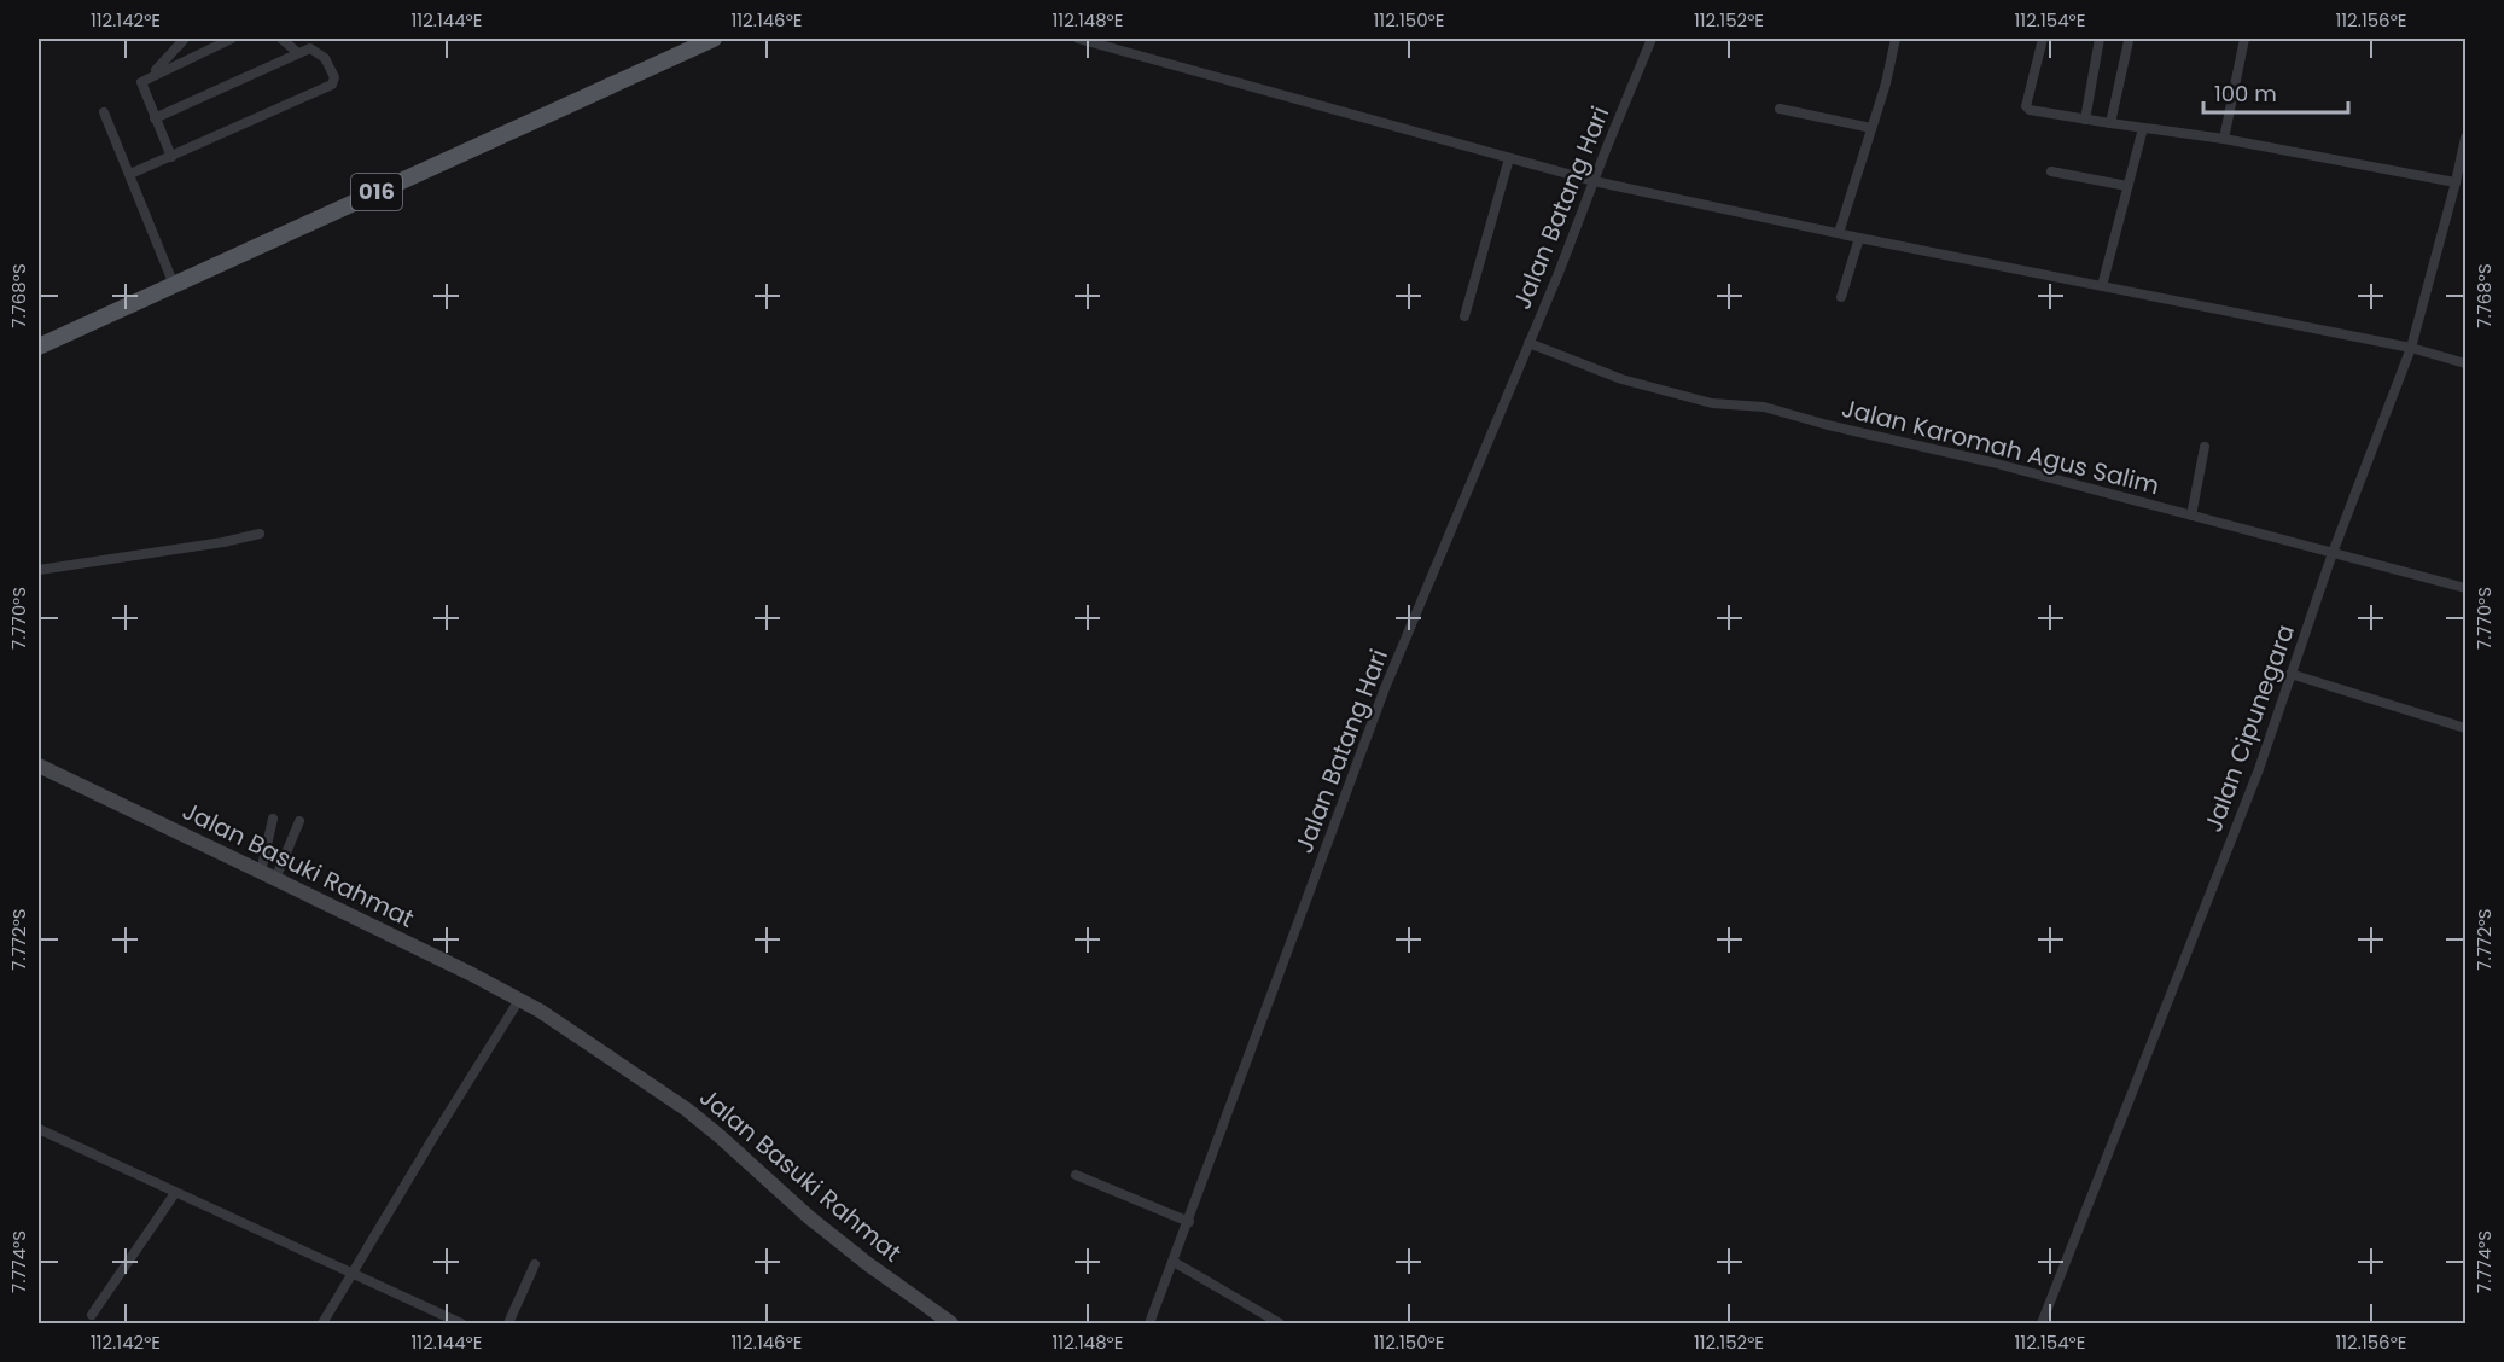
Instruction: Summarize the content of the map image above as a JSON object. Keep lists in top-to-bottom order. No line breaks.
{"streets":{"main road":["016","Jalan Basuki Rahmat"],"street":["Jalan Batang Hari","Jalan Karomah Agus Salim","Jalan Cipunegara"]},"crossings":[["Jalan Batang Hari","Jalan Karomah Agus Salim"],["Jalan Karomah Agus Salim","Jalan Cipunegara"]],"scale_bar":"100 m","coordinates":["112.142°E","112.144°E","112.146°E","112.148°E","112.150°E","112.152°E","112.154°E","112.156°E","7.768°S","7.770°S","7.772°S","7.774°S"]}
